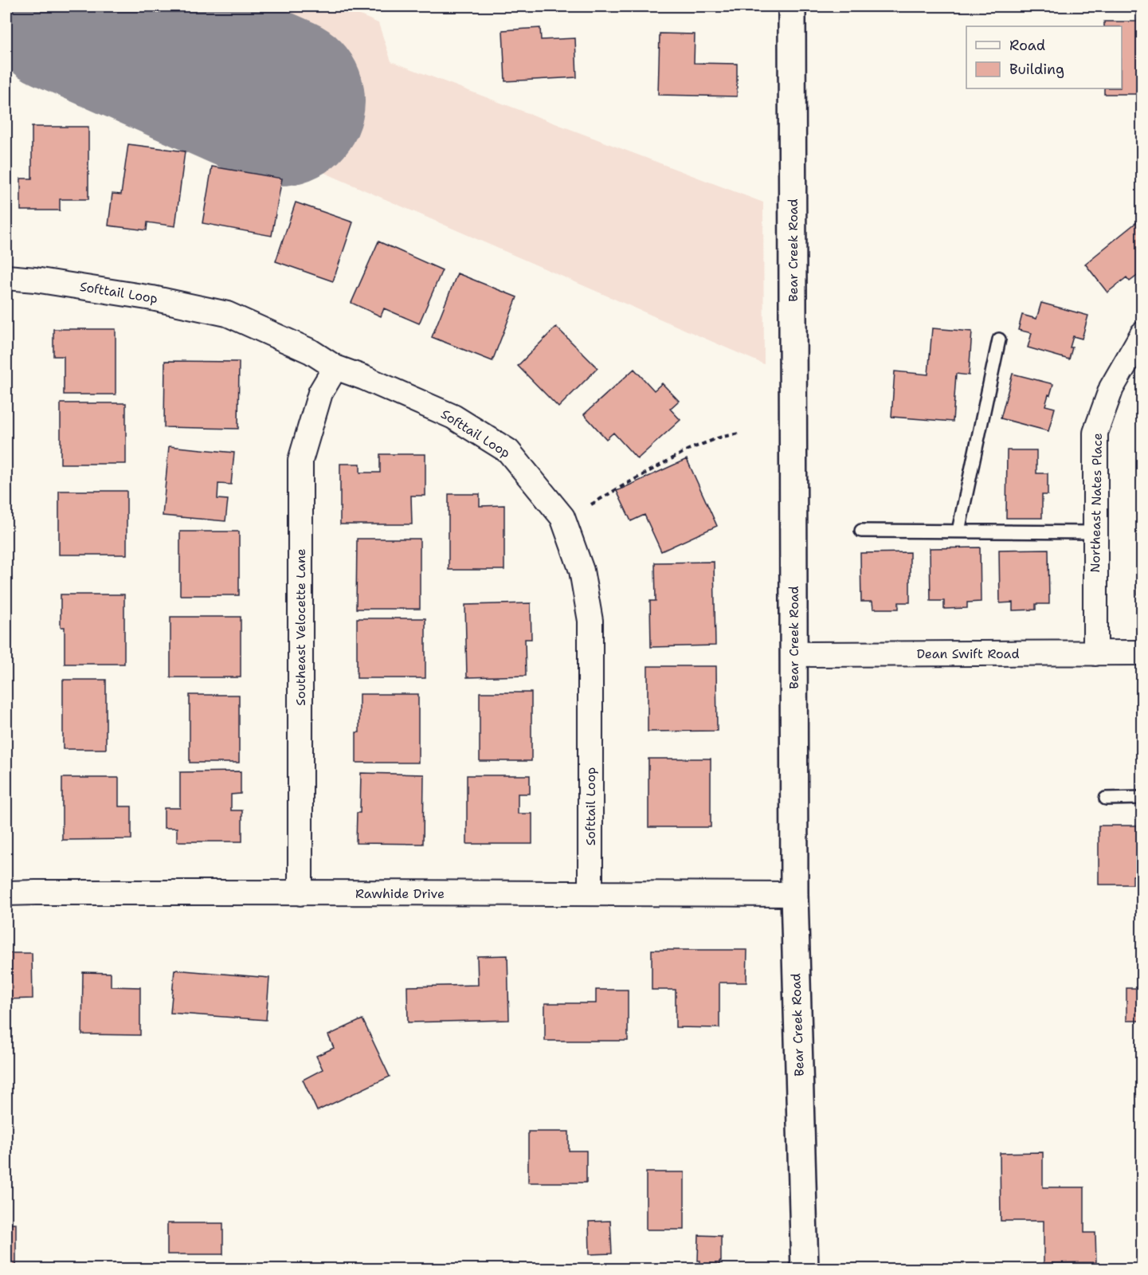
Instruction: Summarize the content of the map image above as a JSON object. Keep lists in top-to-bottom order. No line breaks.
{"streets":{"street":["Bear Creek Road","Softtail Loop","Northeast Nates Place","Southeast Velocette Lane","Dean Swift Road","Rawhide Drive"]},"crossings":[["Bear Creek Road","Dean Swift Road"],["Bear Creek Road","Rawhide Drive"],["Softtail Loop","Southeast Velocette Lane"],["Softtail Loop","Rawhide Drive"],["Northeast Nates Place","Dean Swift Road"],["Southeast Velocette Lane","Rawhide Drive"]],"legend":["Road","Building"]}
